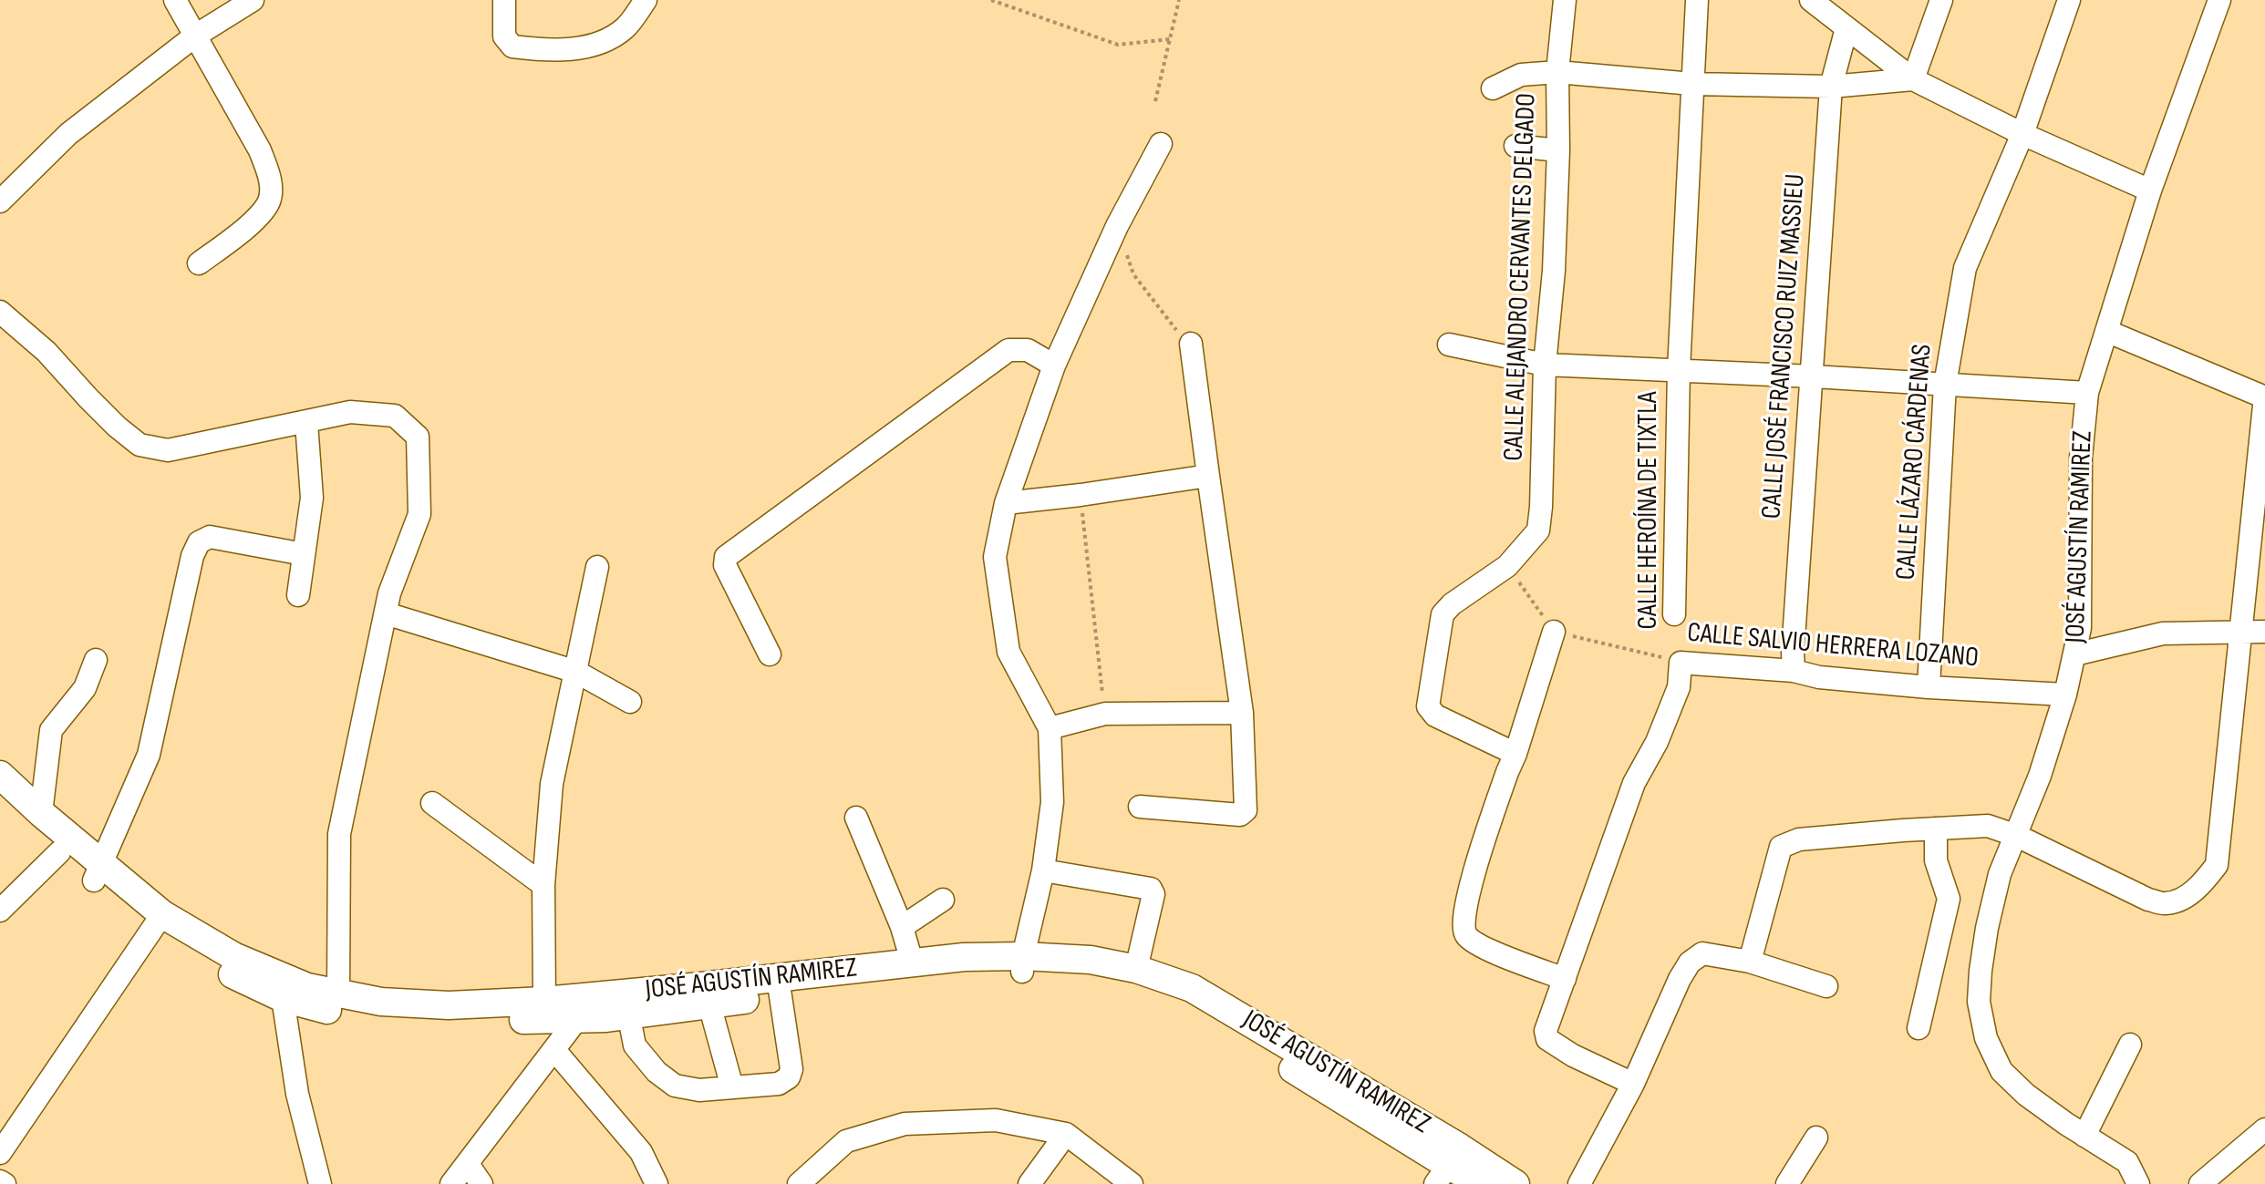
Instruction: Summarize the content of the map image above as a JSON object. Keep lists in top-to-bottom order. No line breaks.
{"streets":{"main road":["JOSÉ AGUSTÍN RAMIREZ"],"street":["CALLE ALEJANDRO CERVANTES DELGADO","CALLE JOSÉ FRANCISCO RUIZ MASSIEU","CALLE LÁZARO CÁRDENAS","CALLE HEROÍNA DE TIXTLA","CALLE SALVIO HERRERA LOZANO"]},"crossings":[["CALLE ALEJANDRO CERVANTES DELGADO","CALLE JOSÉ FRANCISCO RUIZ MASSIEU"],["CALLE ALEJANDRO CERVANTES DELGADO","CALLE HEROÍNA DE TIXTLA"],["CALLE JOSÉ FRANCISCO RUIZ MASSIEU","CALLE SALVIO HERRERA LOZANO"],["CALLE LÁZARO CÁRDENAS","CALLE SALVIO HERRERA LOZANO"],["CALLE HEROÍNA DE TIXTLA","CALLE SALVIO HERRERA LOZANO"],["JOSÉ AGUSTÍN RAMIREZ","CALLE SALVIO HERRERA LOZANO"]]}
